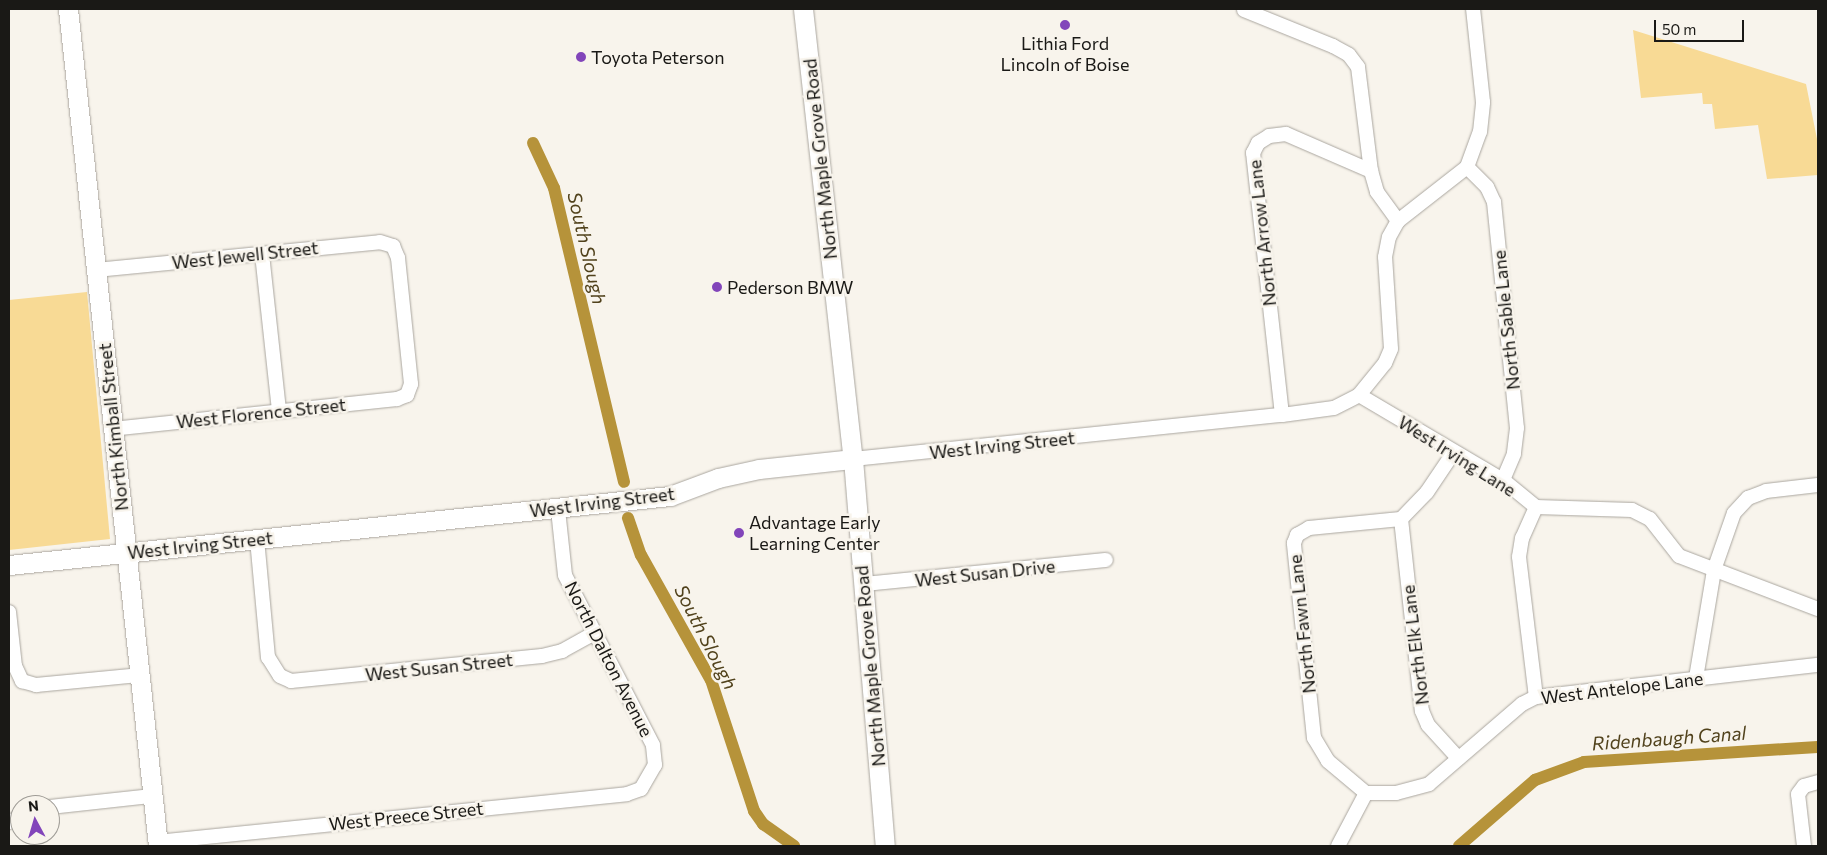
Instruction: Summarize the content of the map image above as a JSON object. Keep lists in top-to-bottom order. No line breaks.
{"streets":{"street":["North Maple Grove Road","North Arrow Lane","West Jewell Street","North Sable Lane","West Florence Street","North Kimball Street","West Irving Street","West Irving Lane","West Susan Drive","North Fawn Lane","North Elk Lane","North Dalton Avenue","West Susan Street","West Antelope Lane","West Preece Street"]},"crossings":[["North Maple Grove Road","West Irving Street"],["North Maple Grove Road","West Susan Drive"],["North Arrow Lane","West Irving Street"],["West Jewell Street","West Florence Street"],["West Jewell Street","North Kimball Street"],["North Sable Lane","West Irving Lane"],["West Florence Street","North Kimball Street"],["North Kimball Street","West Irving Street"],["North Kimball Street","West Preece Street"],["West Irving Street","North Dalton Avenue"],["West Irving Street","West Susan Street"],["North Fawn Lane","North Elk Lane"],["North Fawn Lane","West Antelope Lane"],["North Elk Lane","West Antelope Lane"],["North Dalton Avenue","West Susan Street"],["North Dalton Avenue","West Preece Street"]],"water":["South Slough","Ridenbaugh Canal"],"places":["Lithia Ford Lincoln of Boise","Toyota Peterson","Pederson BMW","Advantage Early Learning Center"],"scale_bar":"50 m","north":"top"}
